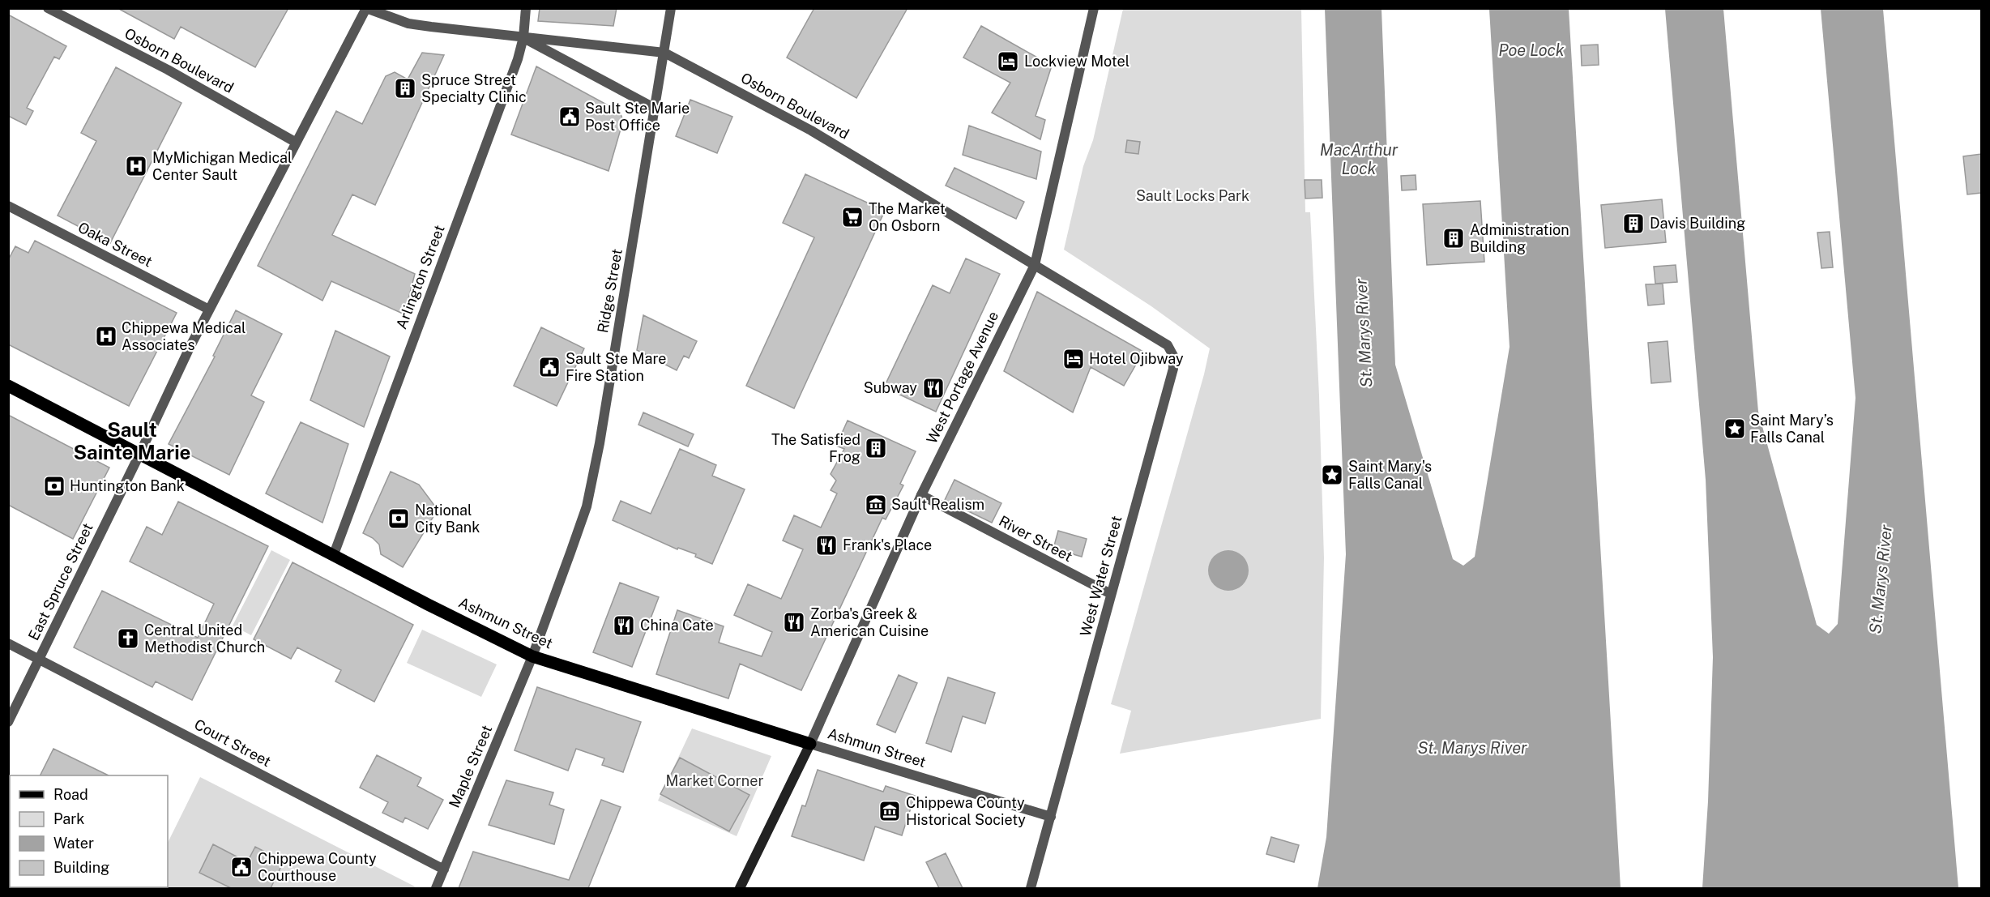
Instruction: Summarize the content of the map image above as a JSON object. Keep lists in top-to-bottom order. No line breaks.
{"streets":{"main road":["Ashmun Street"],"street":["Osborn Boulevard","Oaka Street","Arlington Street","Ridge Street","West Portage Avenue","River Street","West Water Street","East Spruce Street","Court Street","Maple Street"]},"crossings":[["Osborn Boulevard","Arlington Street"],["Osborn Boulevard","Ridge Street"],["Osborn Boulevard","West Portage Avenue"],["Osborn Boulevard","West Water Street"],["Osborn Boulevard","East Spruce Street"],["Oaka Street","East Spruce Street"],["Arlington Street","Ashmun Street"],["Ridge Street","Ashmun Street"],["Ridge Street","Maple Street"],["West Portage Avenue","River Street"],["West Portage Avenue","Ashmun Street"],["River Street","West Water Street"],["West Water Street","Ashmun Street"],["East Spruce Street","Ashmun Street"],["East Spruce Street","Court Street"],["Ashmun Street","Maple Street"],["Court Street","Maple Street"]],"districts":["Sault Sainte Marie"],"water":["Poe Lock","MacArthur Lock","St. Marys River"],"parks":["Sault Locks Park","Market Corner"],"places":{"hotel":["Lockview Motel","Hotel Ojibway"],"building":["Spruce Street Specialty Clinic","Davis Building","Administration Building","The Satisfied Frog"],"public building":["Sault Ste Marie Post Office","Sault Ste Mare Fire Station","Chippewa County Courthouse"],"hospital":["MyMichigan Medical Center Sault","Chippewa Medical Associates"],"supermarket":["The Market On Osborn"],"restaurant":["Subway","Frank's Place","Zorba's Greek & American Cuisine","China Cate"],"place":["Saint Mary’s Falls Canal","Saint Mary's Falls Canal"],"bank":["Huntington Bank","National City Bank"],"museum":["Sault Realism","Chippewa County Historical Society"],"church":["Central United Methodist Church"]},"legend":["Road","Park","Water","Building"]}
